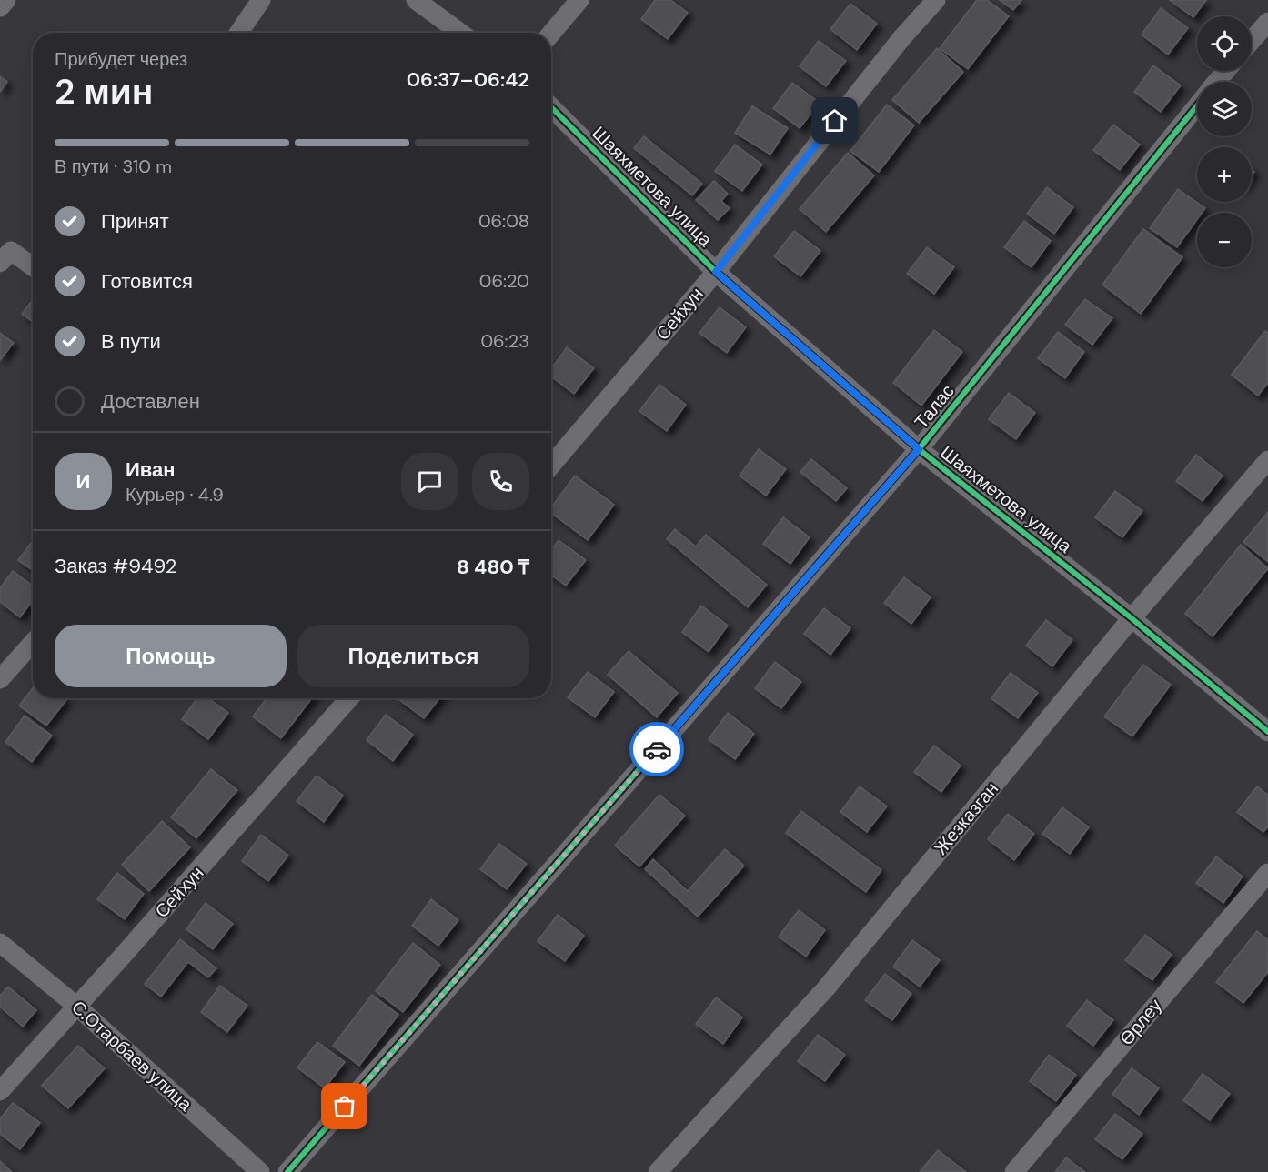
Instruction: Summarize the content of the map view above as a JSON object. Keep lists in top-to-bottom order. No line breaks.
{"streets":{"street":["Шаяхметова улица","Сейхун","Талас","Жезказган","Өрлеу","С.Отарбаев улица"]},"crossings":[["Шаяхметова улица","Сейхун"],["Шаяхметова улица","Талас"],["Шаяхметова улица","Жезказган"],["Сейхун","С.Отарбаев улица"]],"page":{"map_buttons":["+","−"],"heading":["2 мин","Прибудет через","06:37–06:42"],"panel":["Иван","Курьер · 4.9","Заказ #9492","8 480 ₸"],"bar":"В пути · 310 m","list":[["Принят","06:08"],["Готовится","06:20"],["В пути","06:23"],"Доставлен"],"round":"И","buttons":["Помощь","Поделиться"]}}
